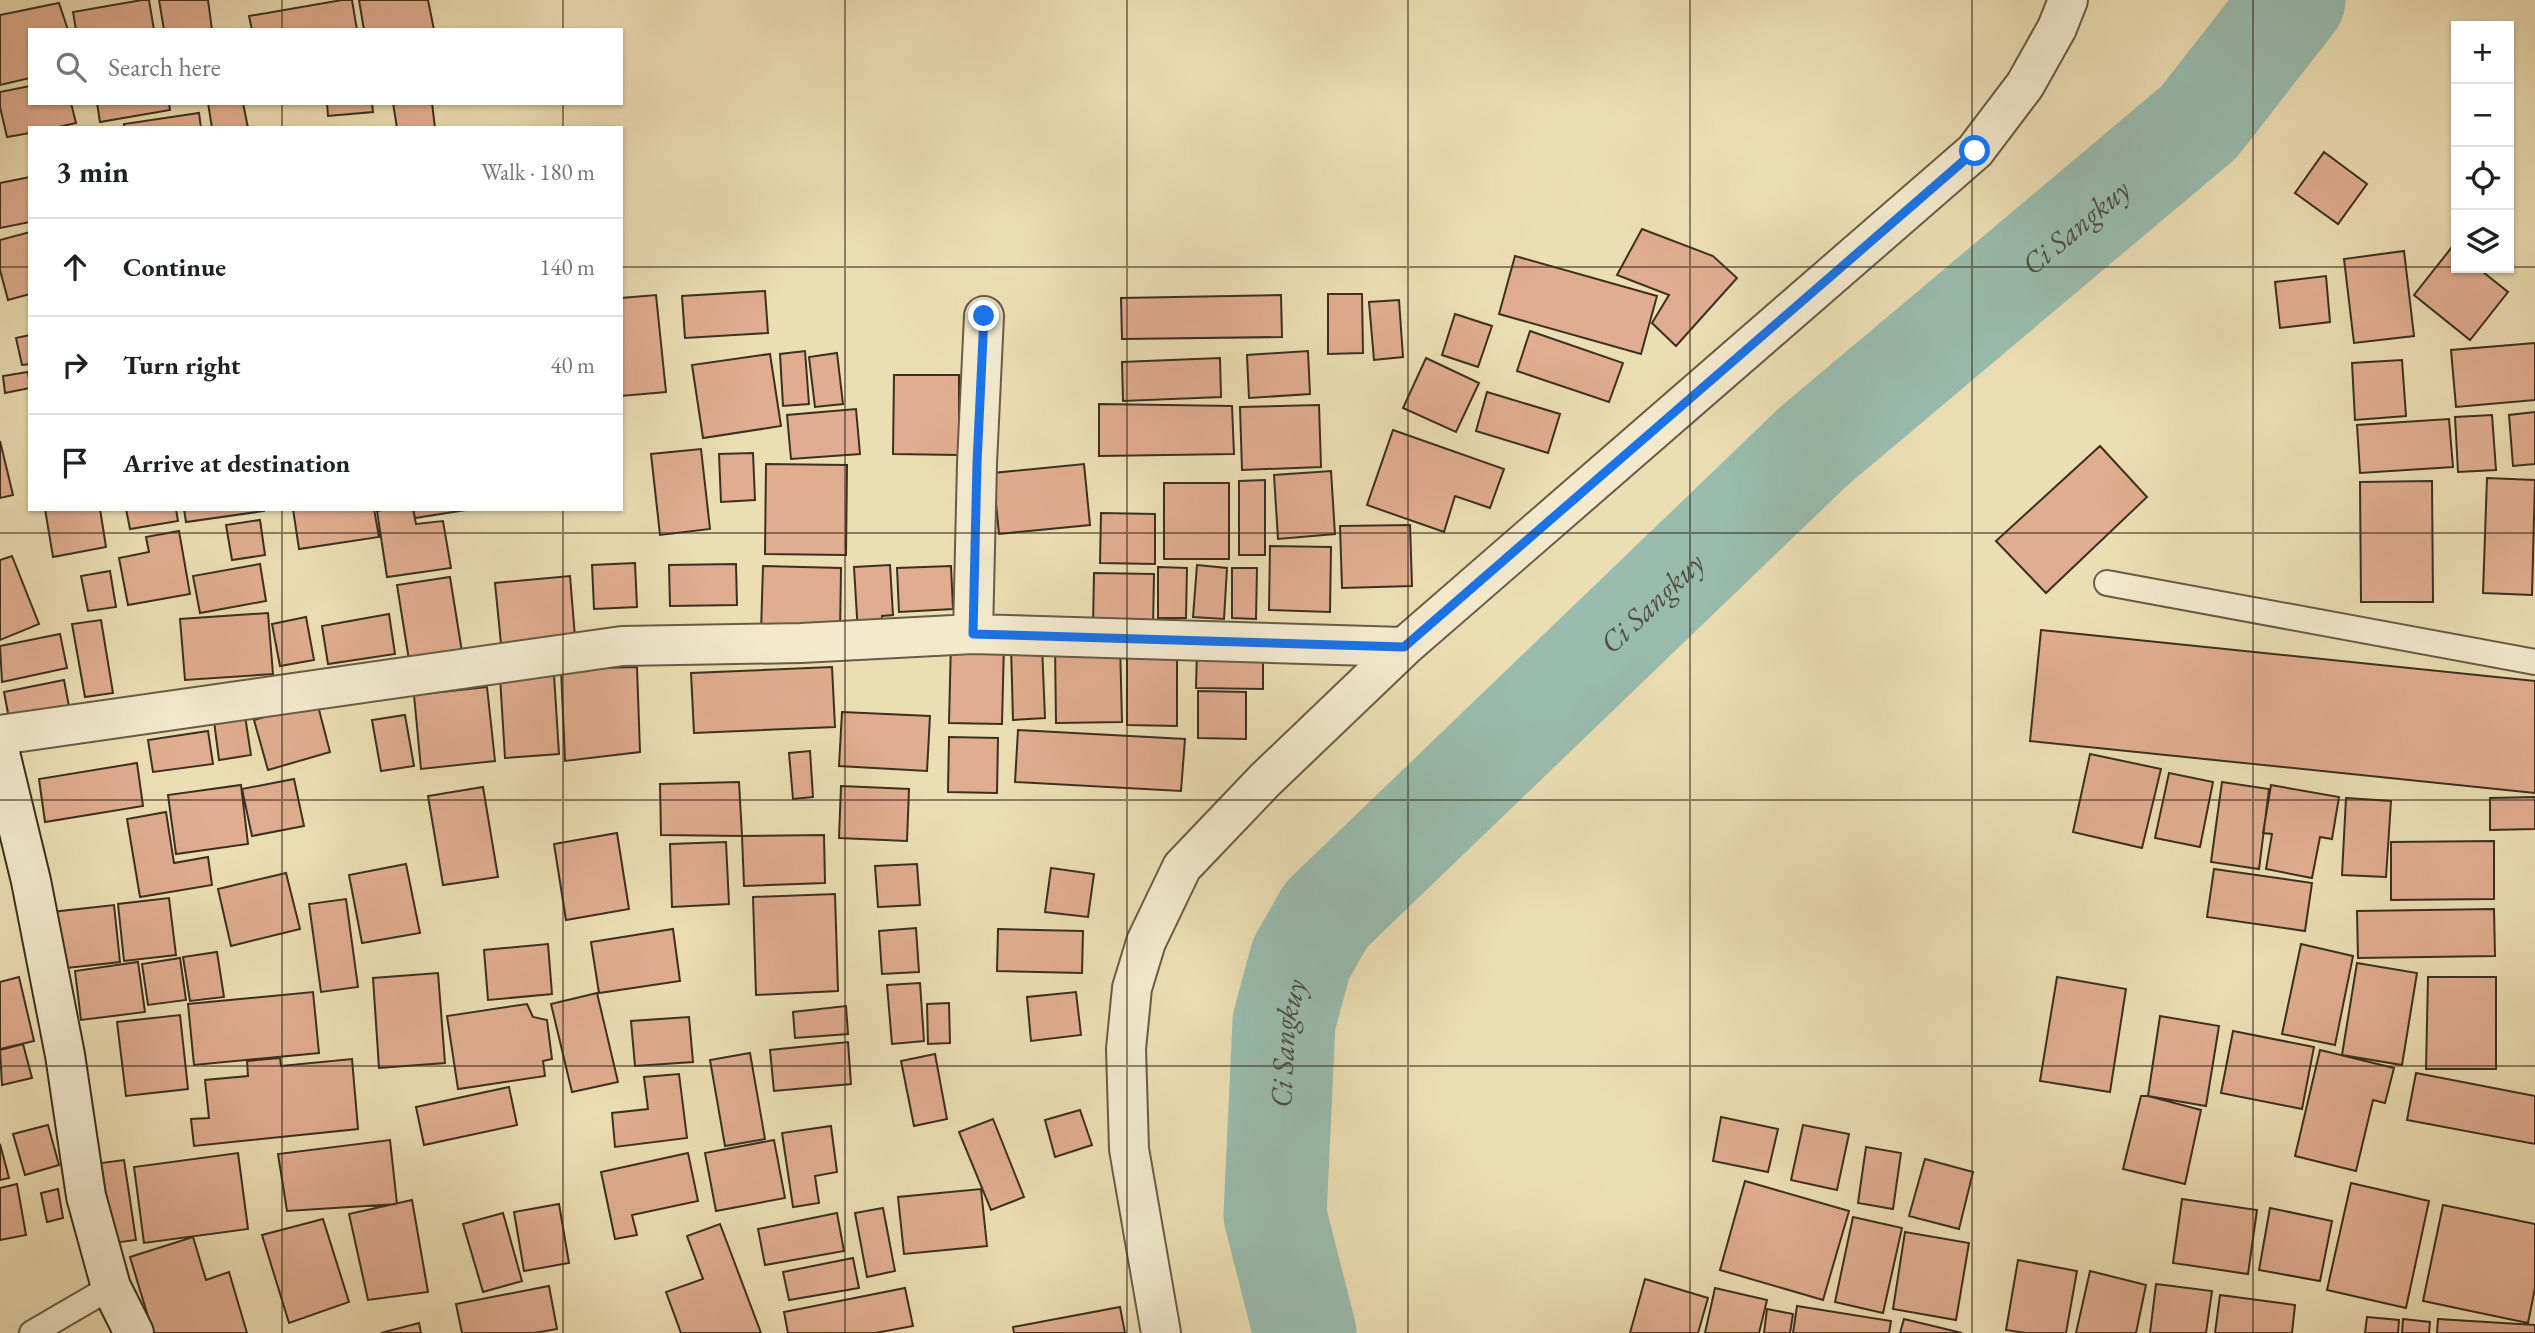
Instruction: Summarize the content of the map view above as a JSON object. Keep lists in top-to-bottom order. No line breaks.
{"water":["Ci Sangkuy"],"page":{"map_buttons":["+","−"],"search":"Search here","heading":["3 min","Walk · 180 m"],"list":[["Continue","140 m"],["Turn right","40 m"],"Arrive at destination"]}}
